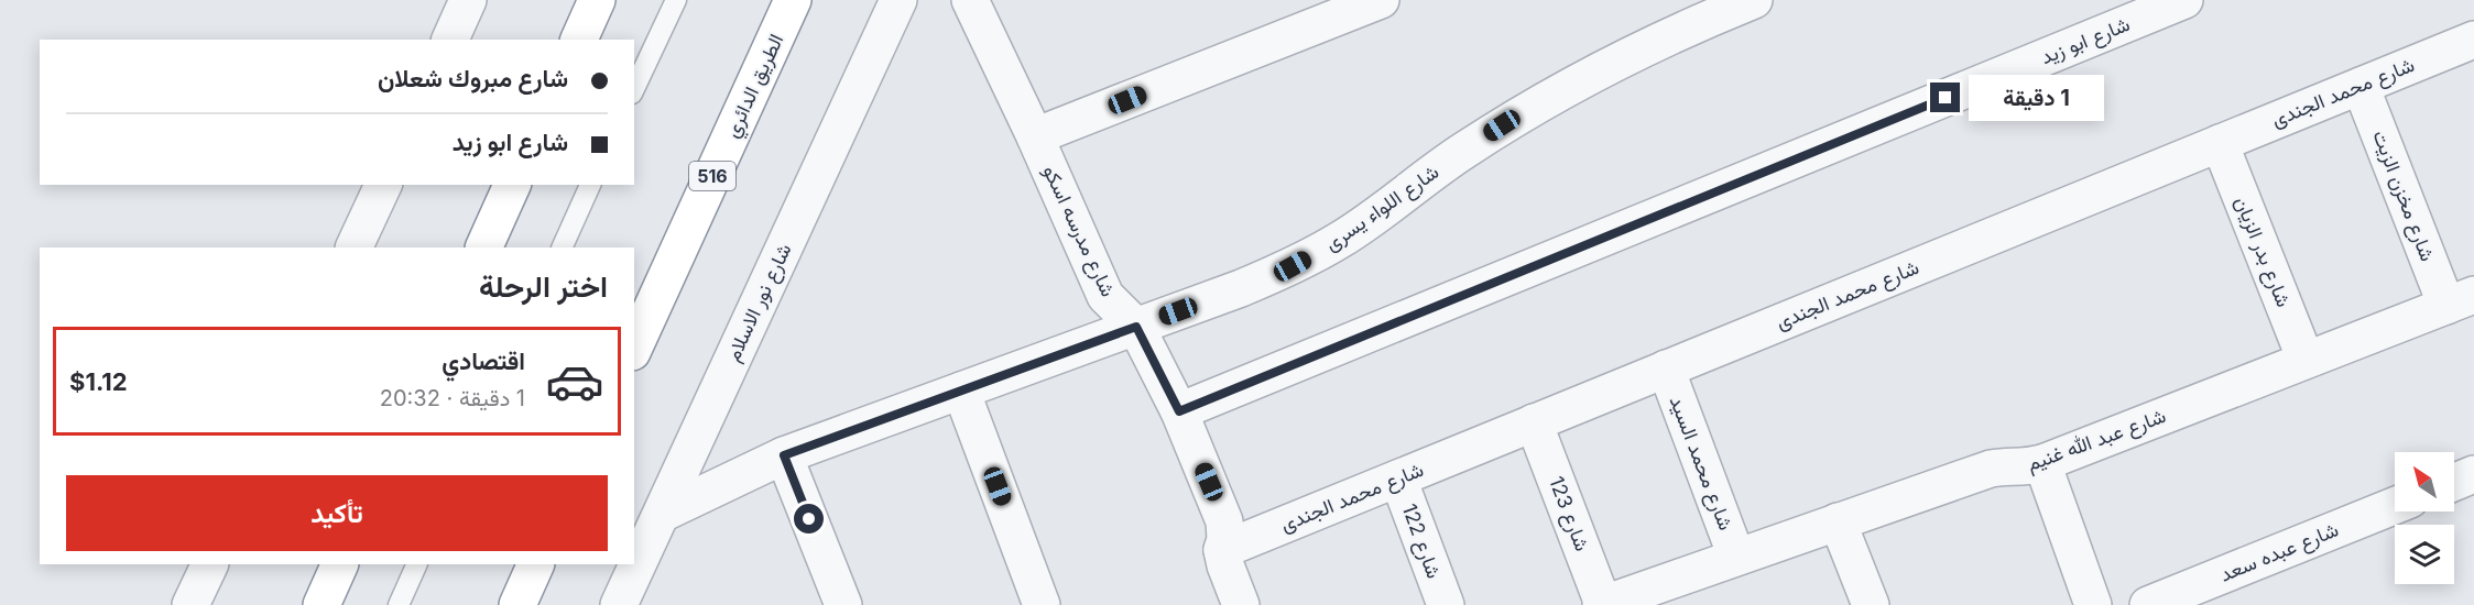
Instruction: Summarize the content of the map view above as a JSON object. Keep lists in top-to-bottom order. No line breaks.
{"streets":{"highway":["الطريق الدائري","516"],"street":["شارع ابو زيد","شارع محمد الجندى","شارع مخزن الزيت","شارع اللواء يسرى","شارع مدرسه اسكو","شارع بدر الزيان","شارع نور الاسلام","شارع عبد الله غنيم","شارع محمد السيد","شارع 123","شارع 122","شارع عبده سعد"]},"crossings":[["شارع ابو زيد","شارع مدرسه اسكو"],["شارع محمد الجندى","شارع مخزن الزيت"],["شارع محمد الجندى","شارع مدرسه اسكو"],["شارع محمد الجندى","شارع بدر الزيان"],["شارع محمد الجندى","شارع محمد السيد"],["شارع محمد الجندى","شارع 123"],["شارع محمد الجندى","شارع 122"],["شارع مخزن الزيت","شارع عبد الله غنيم"],["شارع اللواء يسرى","شارع مدرسه اسكو"],["شارع اللواء يسرى","شارع نور الاسلام"],["شارع بدر الزيان","شارع عبد الله غنيم"],["شارع عبد الله غنيم","شارع محمد السيد"],["شارع عبد الله غنيم","شارع 123"]],"north":"top left","page":{"banner":["شارع مبروك شعلان","شارع ابو زيد"],"bubble":"1 دقيقة","heading":"اختر الرحلة","list":[{"name":"اقتصادي","note":"1 دقيقة · 20:32","value":"$1.12"}],"buttons":"تأكيد"}}
